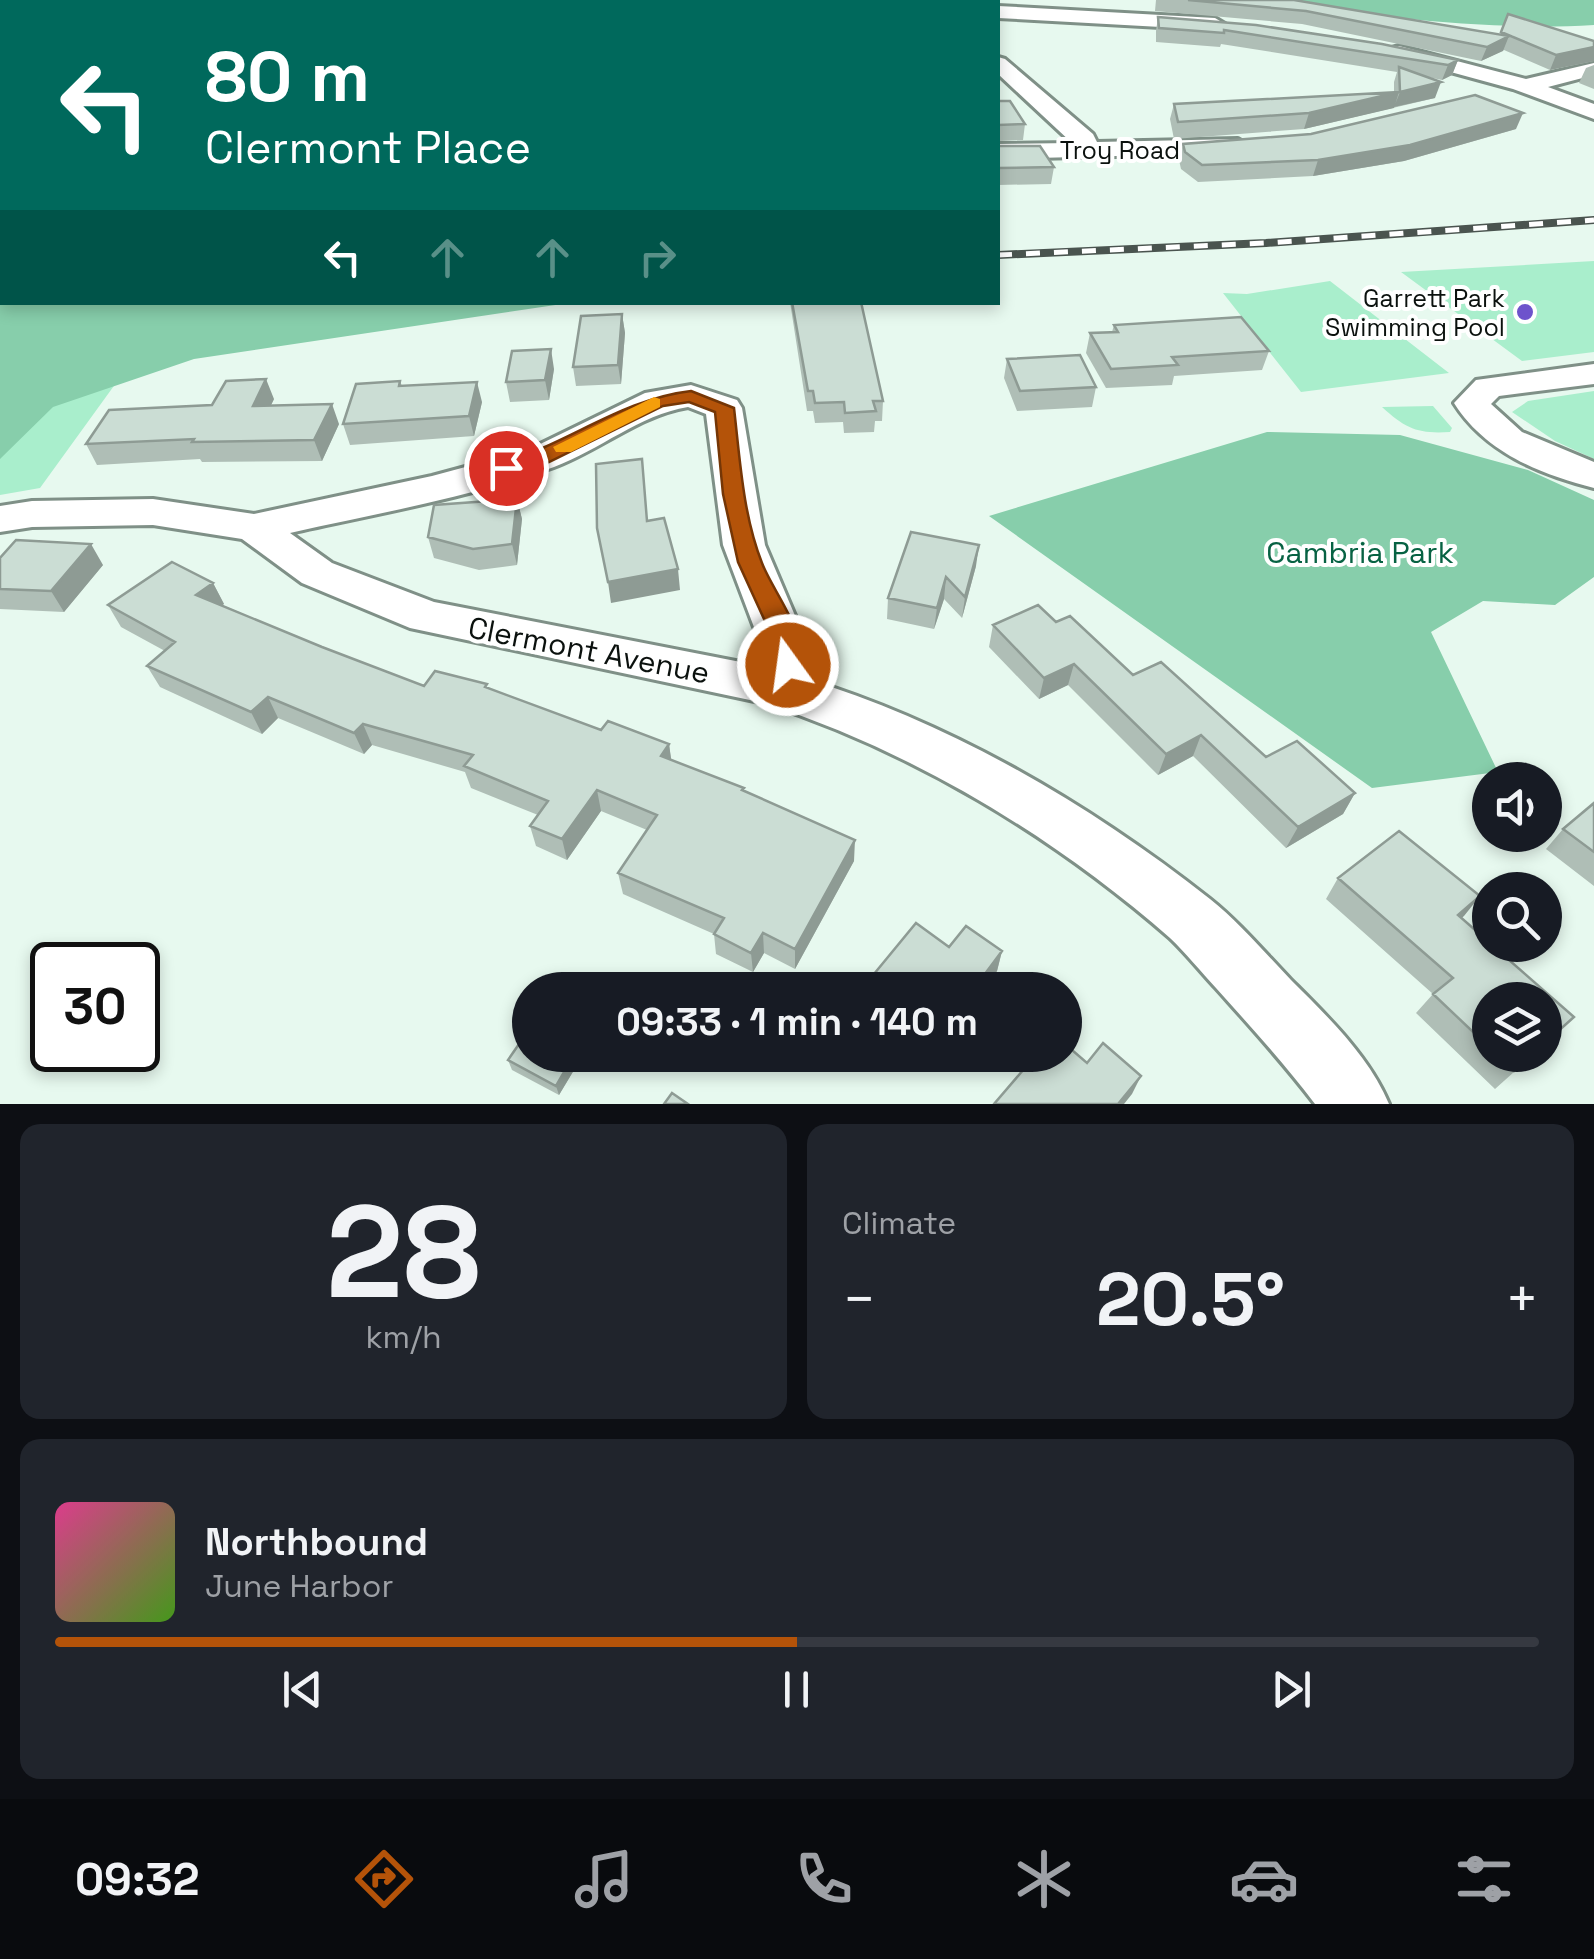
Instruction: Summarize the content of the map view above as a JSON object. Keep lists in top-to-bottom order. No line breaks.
{"streets":{"street":["Troy Road","Clermont Avenue"]},"parks":["Cambria Park"],"places":["Garrett Park Swimming Pool"],"page":{"turn":["80 m","Clermont Place"],"limit":"30","trip":"09:33 · 1 min · 140 m","tile":[["28","km/h"],"Climate"],"heat":["−","20.5°","+"],"song":["Northbound","June Harbor"],"tabs":"09:32"}}
